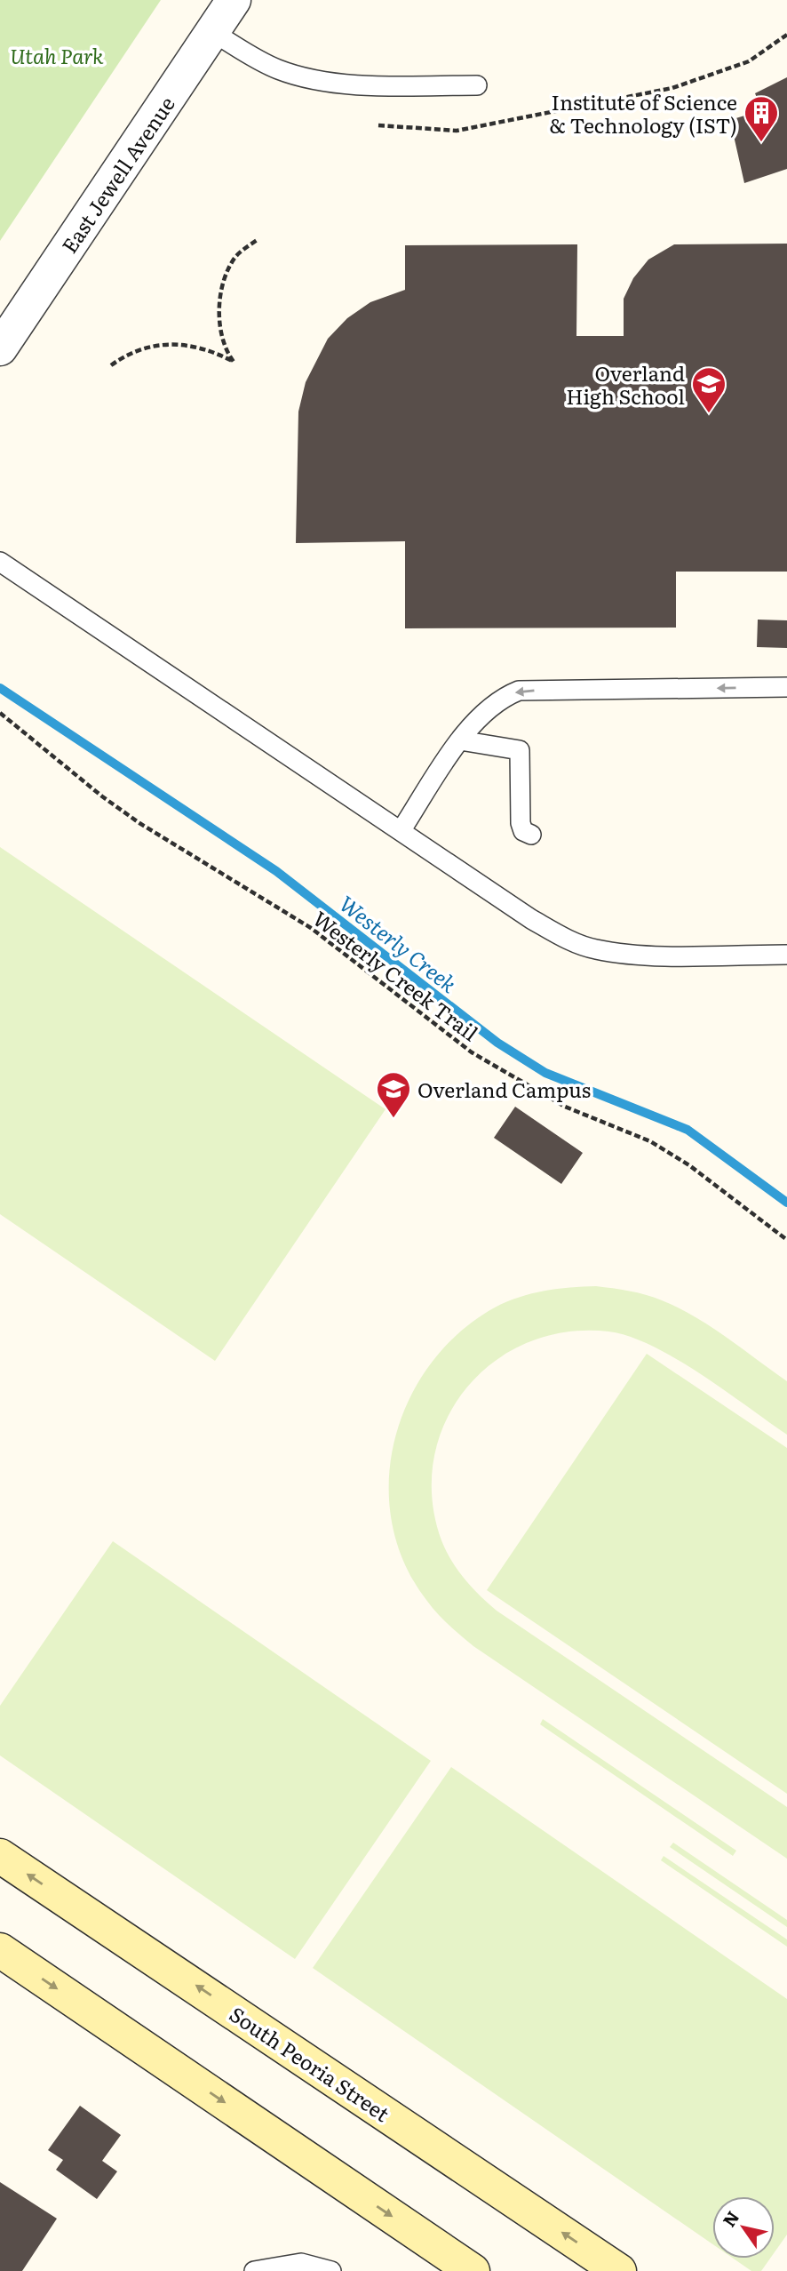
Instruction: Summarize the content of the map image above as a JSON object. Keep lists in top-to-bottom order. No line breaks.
{"streets":{"main road":["South Peoria Street"],"street":["East Jewell Avenue"],"path":["Westerly Creek Trail"]},"water":["Westerly Creek"],"parks":["Utah Park"],"places":{"building":["Institute of Science & Technology (IST)"],"school or university":["Overland High School","Overland Campus"]},"north":"top left"}
